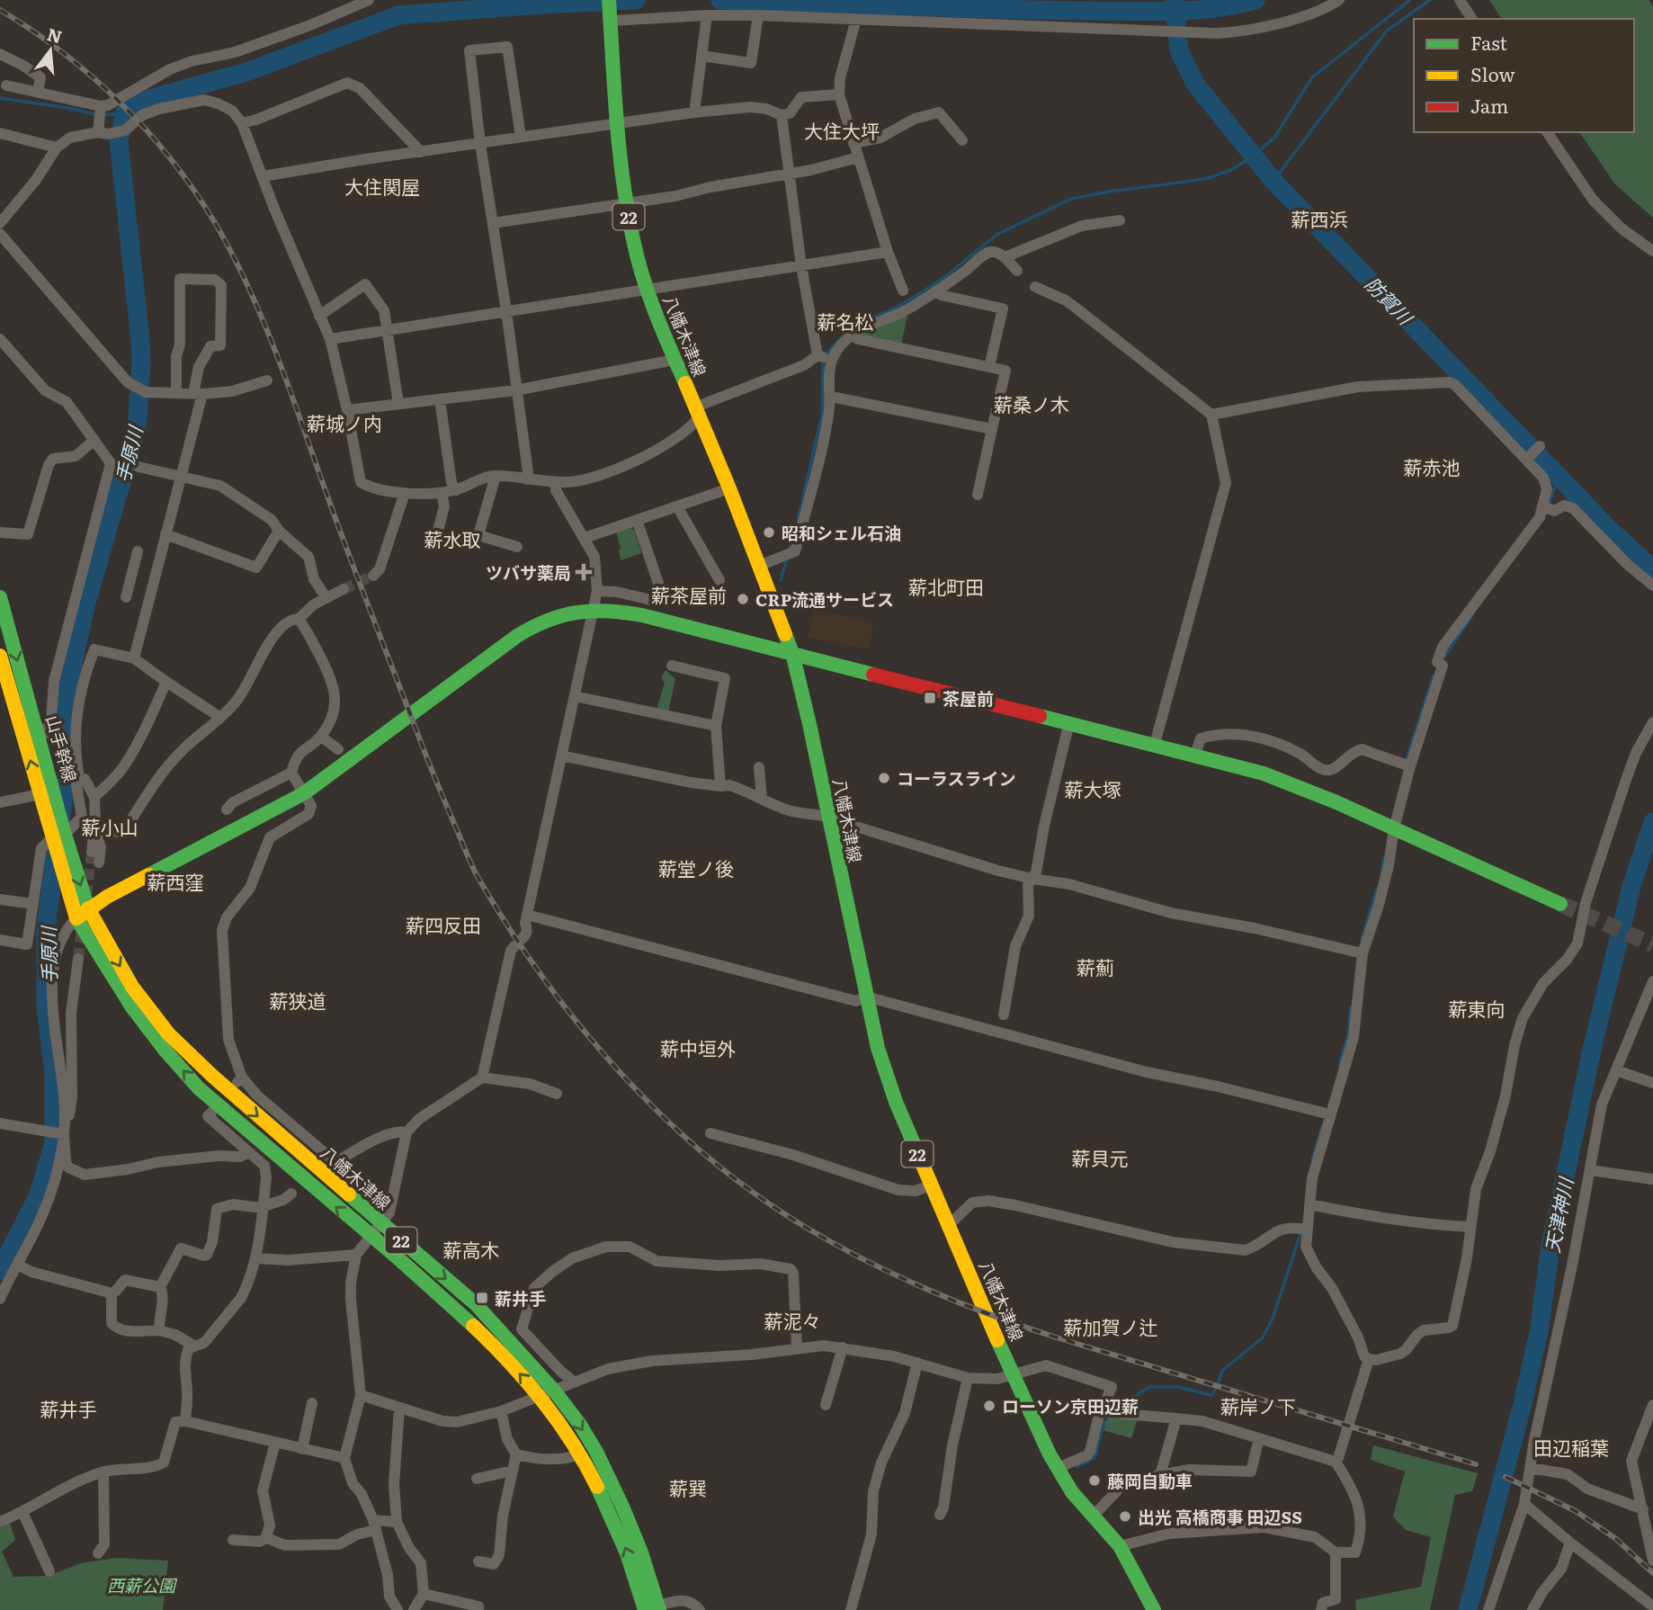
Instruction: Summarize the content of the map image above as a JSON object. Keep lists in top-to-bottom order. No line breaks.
{"streets":{"main road":["22","八幡木津線","山手幹線"]},"crossings":[["八幡木津線","山手幹線"]],"districts":["大住大坪","大住関屋","薪西浜","薪名松","薪桑ノ木","薪城ノ内","薪赤池","薪水取","薪北町田","薪茶屋前","薪大塚","薪小山","薪堂ノ後","薪西窪","薪四反田","薪薊","薪狭道","薪東向","薪中垣外","薪貝元","薪高木","薪泥々","薪加賀ノ辻","薪岸ノ下","薪井手","田辺稲葉","薪巽"],"water":["防賀川","手原川","天津神川"],"parks":["西薪公園"],"places":{"other":["昭和シェル石油","CRP流通サービス","コーラスライン","ローソン京田辺薪","藤岡自動車","出光 高橋商事 田辺SS"],"health":["ツバサ薬局"],"transit":["茶屋前","薪井手"]},"legend":["Fast","Slow","Jam"],"north":"top"}
